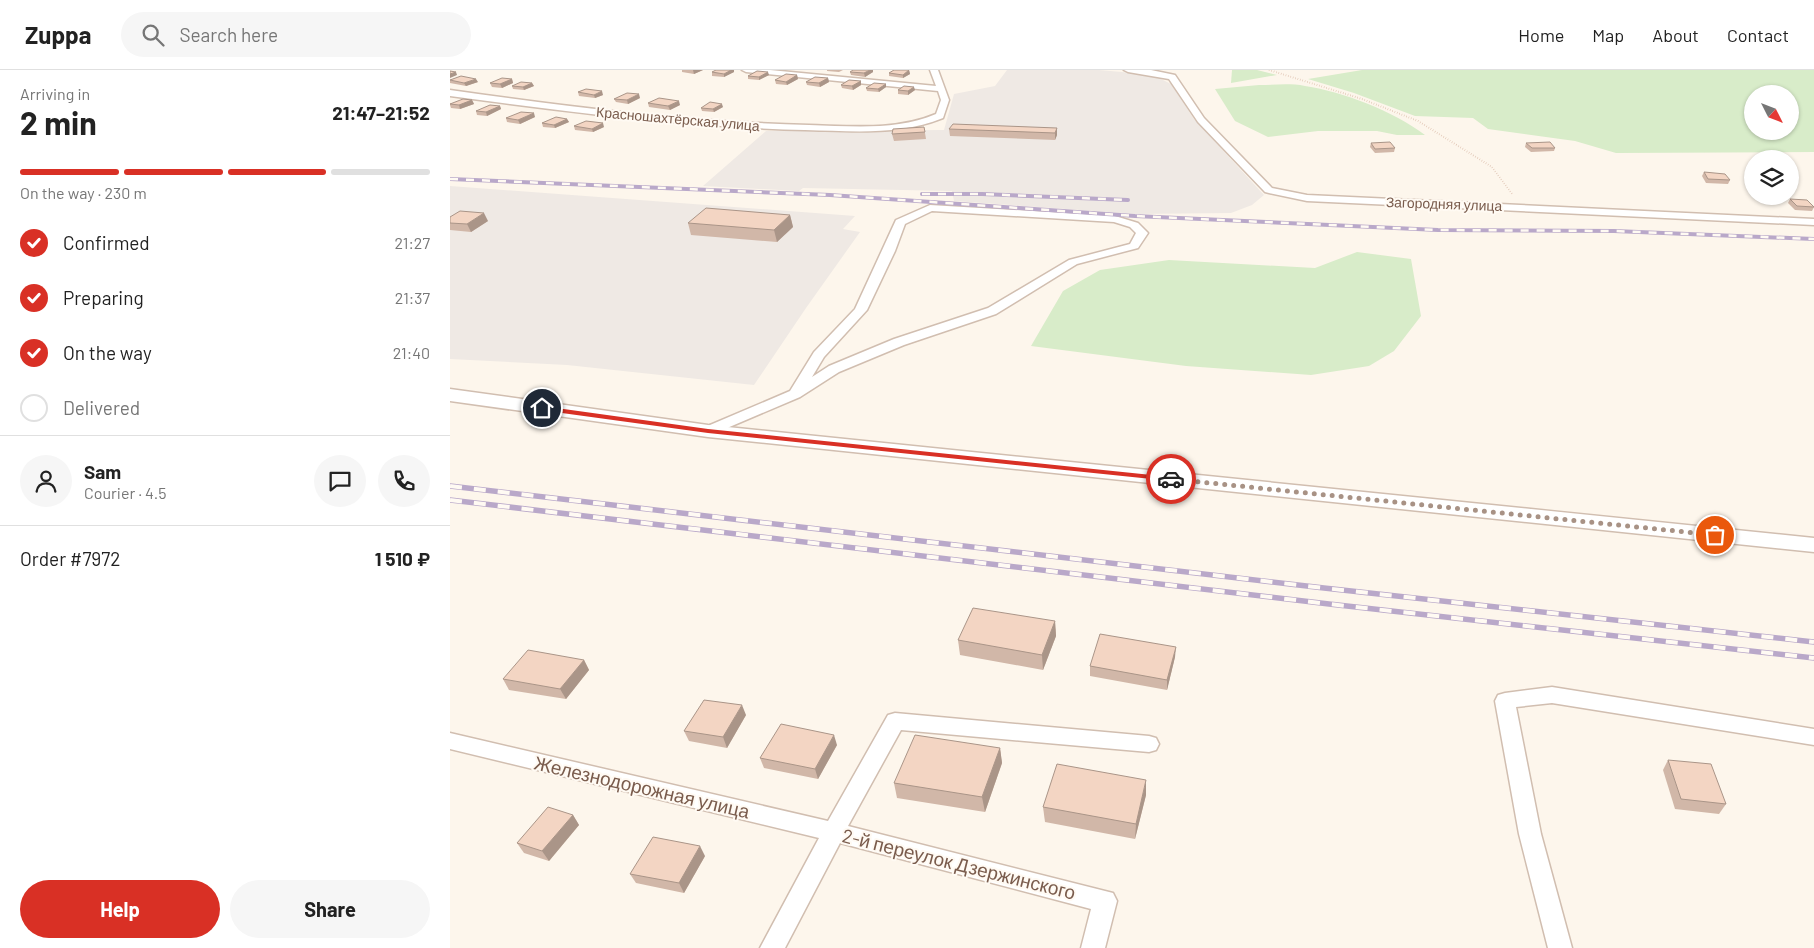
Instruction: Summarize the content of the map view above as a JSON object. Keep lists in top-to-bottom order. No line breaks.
{"streets":{"street":["Красношахтёрская улица","Загородняя улица","Железнодорожная улица","2-й переулок Дзержинского"]},"crossings":[["Железнодорожная улица","2-й переулок Дзержинского"]],"north":"bottom right","page":{"header":"Zuppa","search":"Search here","nav":["Home","Map","About","Contact"],"heading":["2 min","Arriving in","21:47–21:52"],"panel":["Sam","Courier · 4.5","Order #7972","1 510 ₽"],"bar":"On the way · 230 m","list":[["Confirmed","21:27"],["Preparing","21:37"],["On the way","21:40"],"Delivered"],"buttons":["Help","Share"]}}
